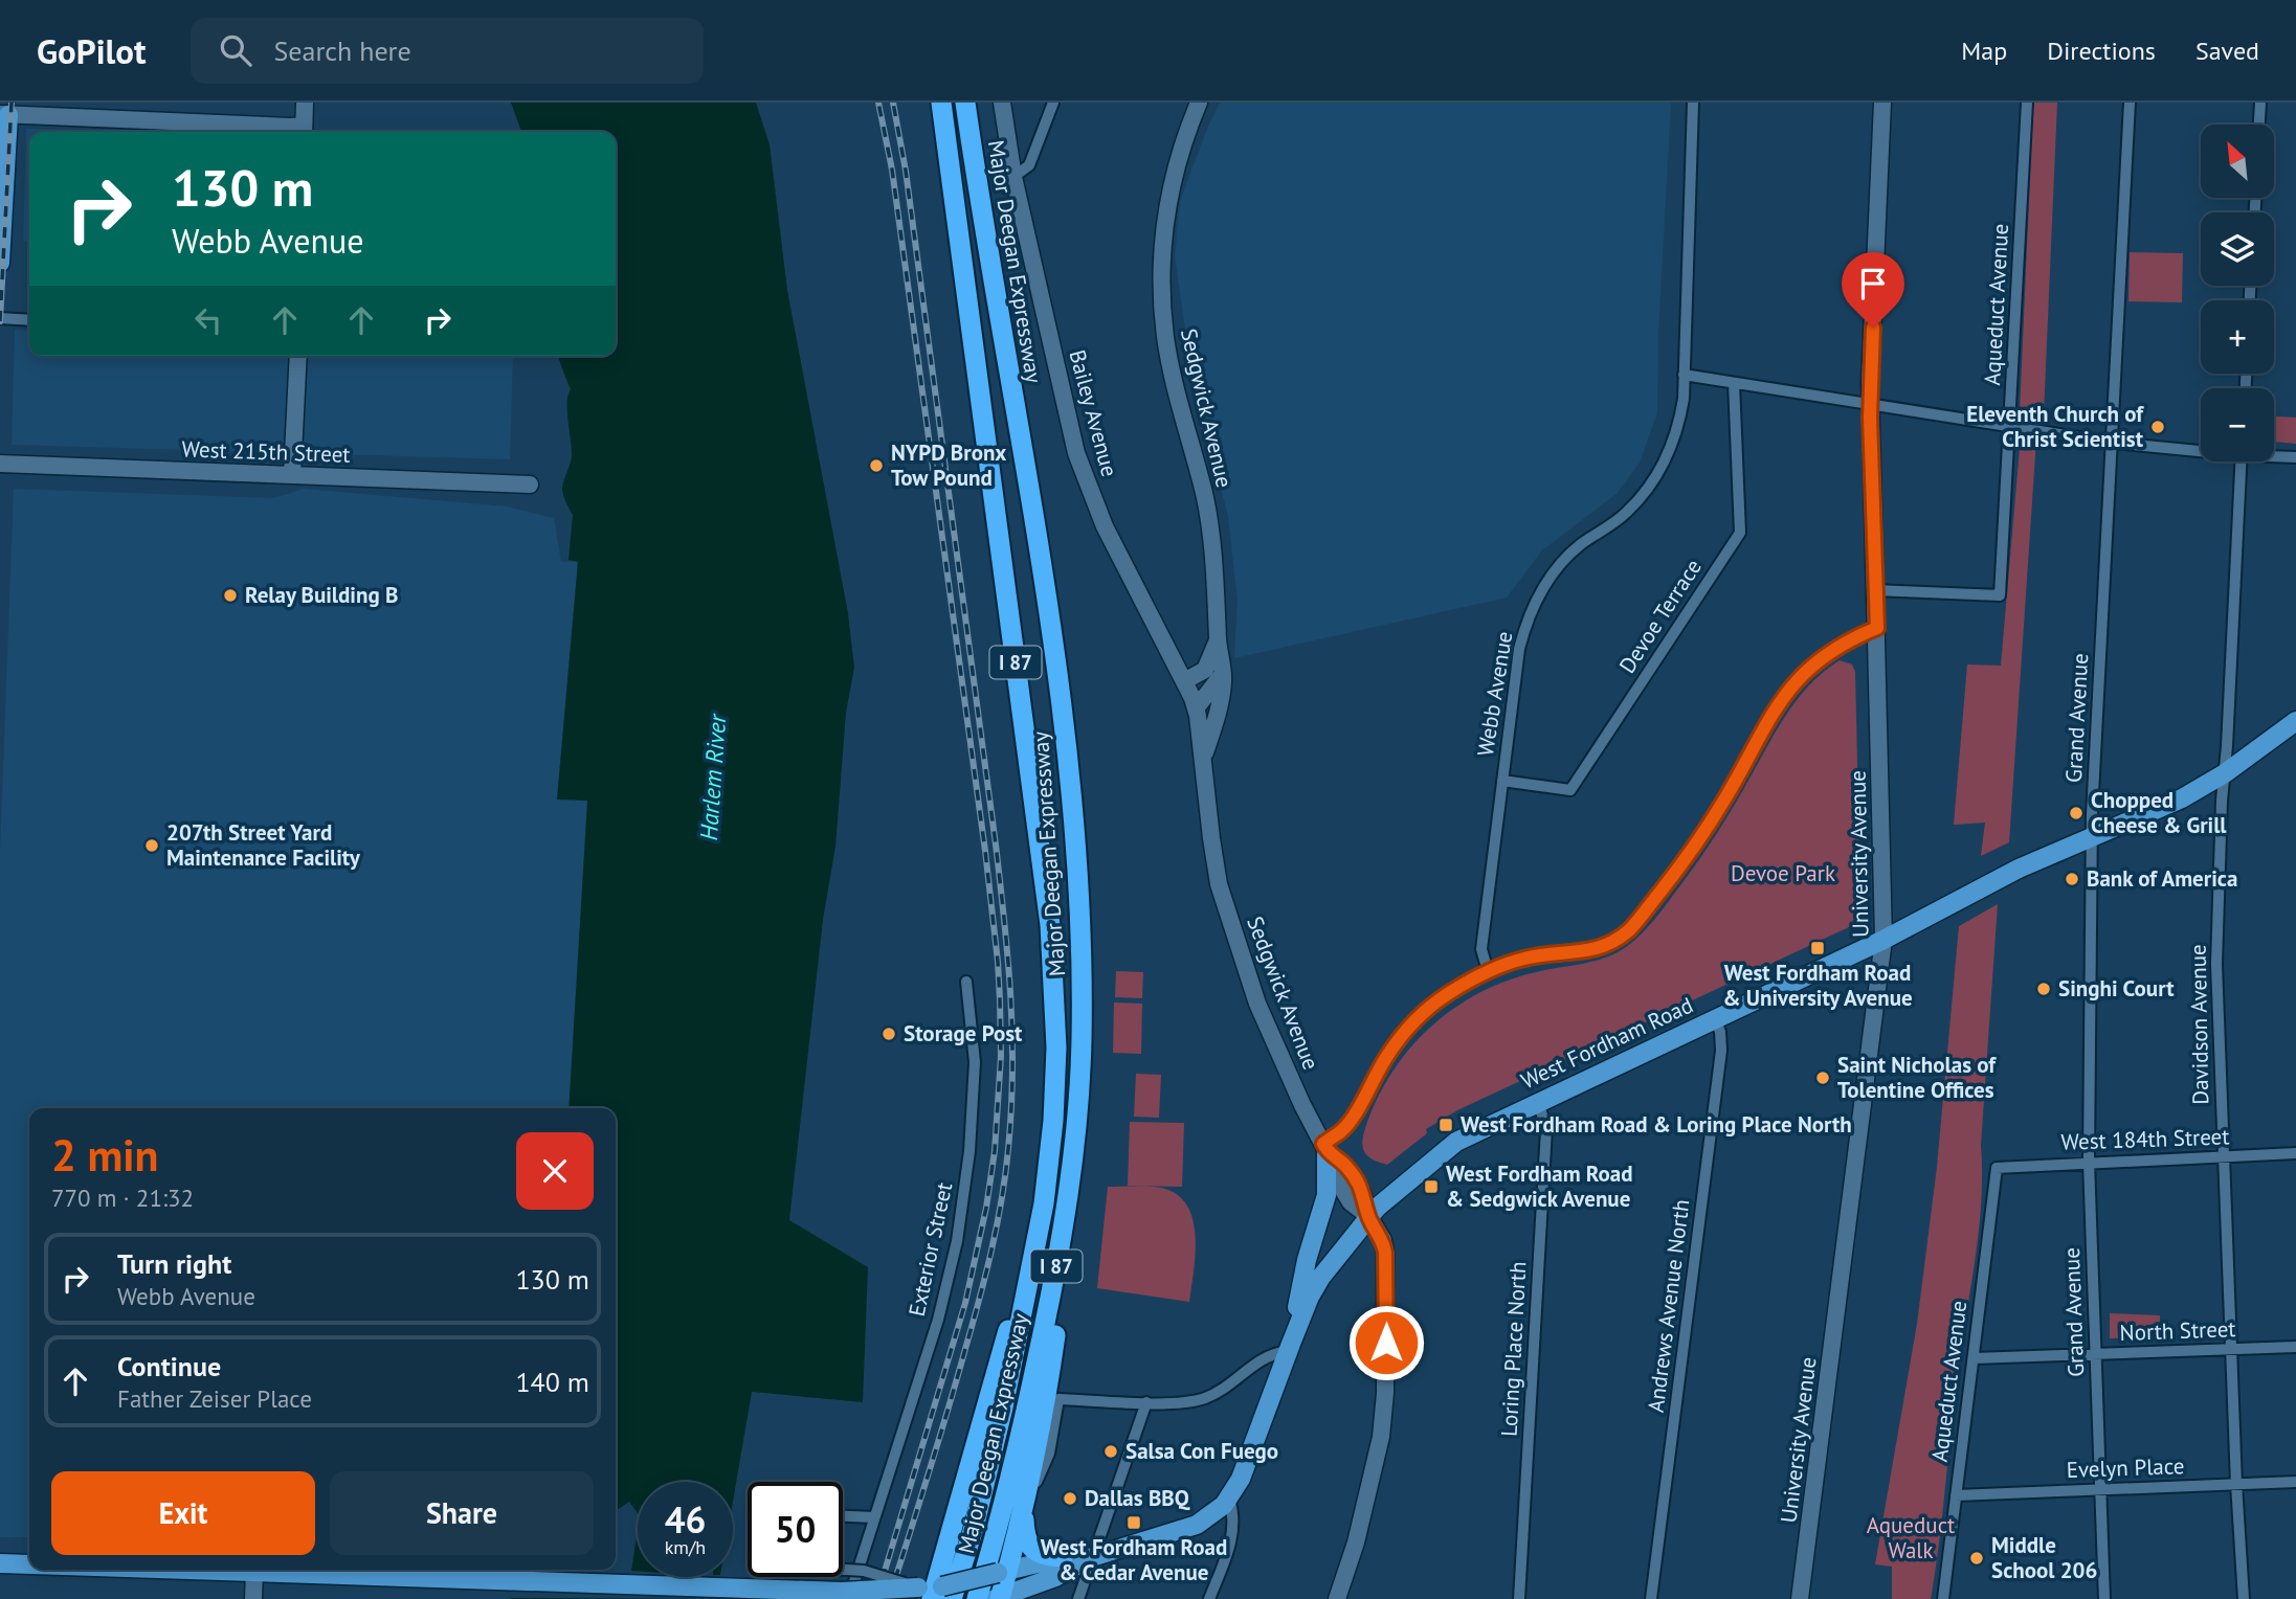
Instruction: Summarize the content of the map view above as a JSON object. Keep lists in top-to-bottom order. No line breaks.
{"streets":{"highway":["Major Deegan Expressway","I 87"],"main road":["West Fordham Road"],"street":["Aqueduct Avenue","Sedgwick Avenue","Bailey Avenue","West 215th Street","Devoe Terrace","Webb Avenue","Grand Avenue","University Avenue","Davidson Avenue","West 184th Street","Exterior Street","Andrews Avenue North","North Street","Loring Place North","Evelyn Place"]},"crossings":[["Major Deegan Expressway","West Fordham Road"],["Aqueduct Avenue","University Avenue"],["Aqueduct Avenue","West 184th Street"],["Aqueduct Avenue","North Street"],["Aqueduct Avenue","Evelyn Place"],["Sedgwick Avenue","Bailey Avenue"],["Sedgwick Avenue","West Fordham Road"],["Devoe Terrace","Webb Avenue"],["Grand Avenue","West Fordham Road"],["Grand Avenue","West 184th Street"],["Grand Avenue","North Street"],["Grand Avenue","Evelyn Place"],["University Avenue","West Fordham Road"],["Davidson Avenue","West Fordham Road"],["Davidson Avenue","West 184th Street"],["Davidson Avenue","North Street"],["Davidson Avenue","Evelyn Place"],["West Fordham Road","Exterior Street"],["West Fordham Road","Andrews Avenue North"],["West Fordham Road","Loring Place North"]],"water":["Harlem River"],"parks":["Devoe Park","Aqueduct Walk"],"places":{"other":["Eleventh Church of Christ Scientist","NYPD Bronx Tow Pound","Relay Building B","Chopped Cheese & Grill","207th Street Yard Maintenance Facility","Bank of America","Singhi Court","Storage Post","Saint Nicholas of Tolentine Offices","Salsa Con Fuego","Dallas BBQ","Middle School 206"],"transit":["West Fordham Road & University Avenue","West Fordham Road & Loring Place North","West Fordham Road & Sedgwick Avenue","West Fordham Road & Cedar Avenue"]},"north":"top left","page":{"header":"GoPilot","search":"Search here","nav":["Map","Directions","Saved"],"map_buttons":["+","−"],"turn":["130 m","Webb Avenue"],"heading":["2 min","770 m · 21:32"],"list":[{"name":"Turn right","note":"Webb Avenue","value":"130 m"},{"name":"Continue","note":"Father Zeiser Place","value":"140 m"}],"buttons":["Exit","Share"],"speed":"46 km/h","limit":"50"}}
